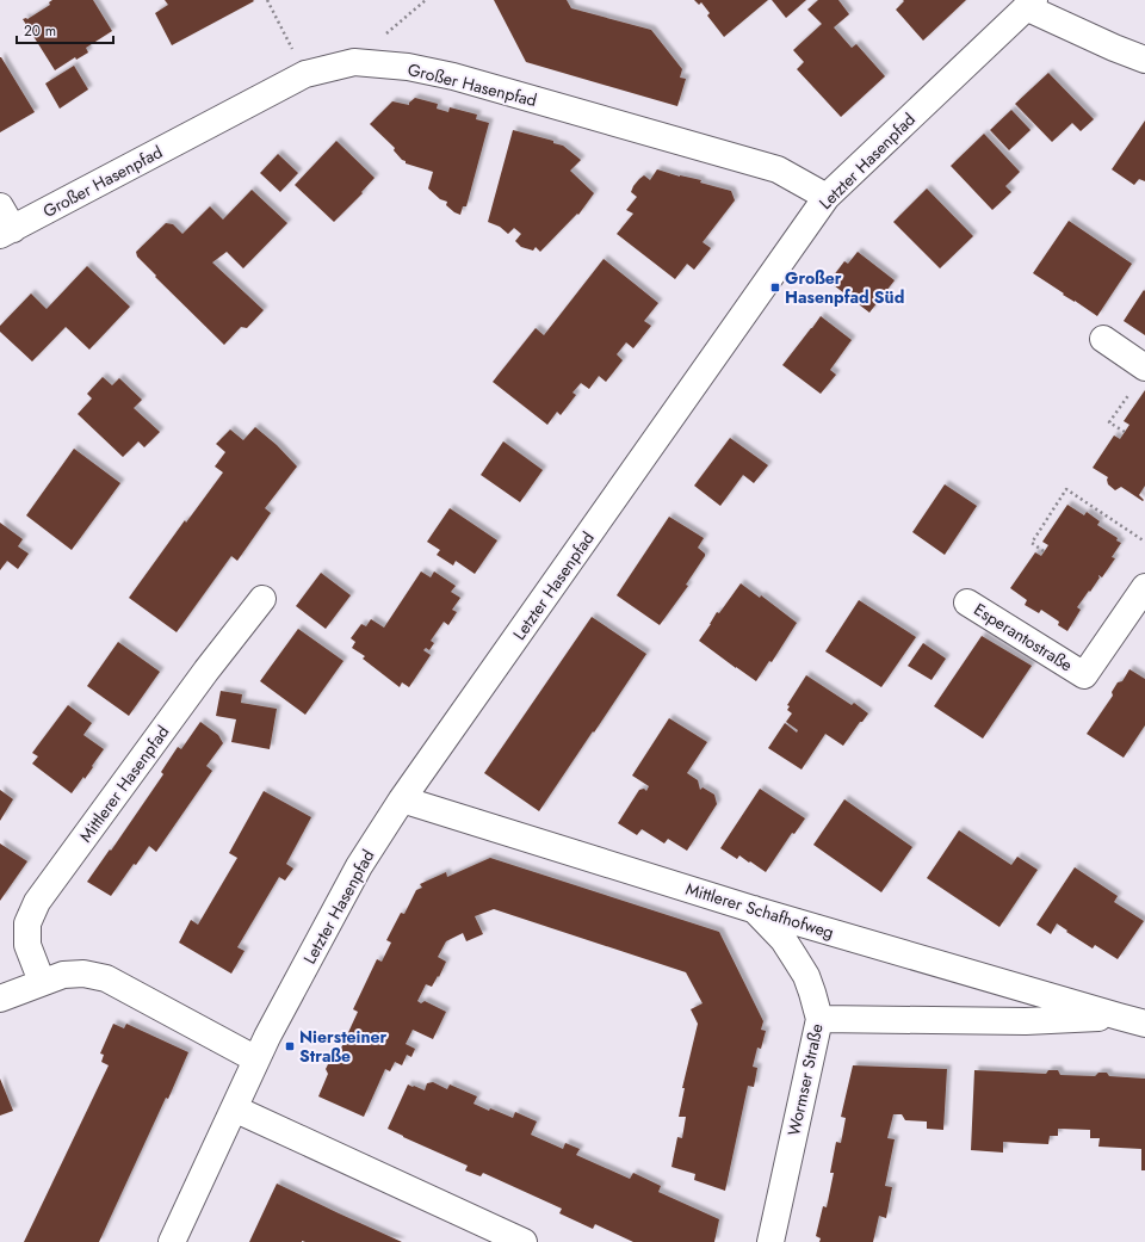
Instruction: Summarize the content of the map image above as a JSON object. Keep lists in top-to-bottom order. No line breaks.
{"streets":{"street":["Großer Hasenpfad","Letzter Hasenpfad","Esperantostraße","Mittlerer Hasenpfad","Mittlerer Schafhofweg","Wormser Straße"]},"crossings":[["Großer Hasenpfad","Letzter Hasenpfad"],["Letzter Hasenpfad","Mittlerer Schafhofweg"],["Mittlerer Schafhofweg","Wormser Straße"]],"places":{"transit":["Großer Hasenpfad Süd","Niersteiner Straße"]},"scale_bar":"20 m"}
